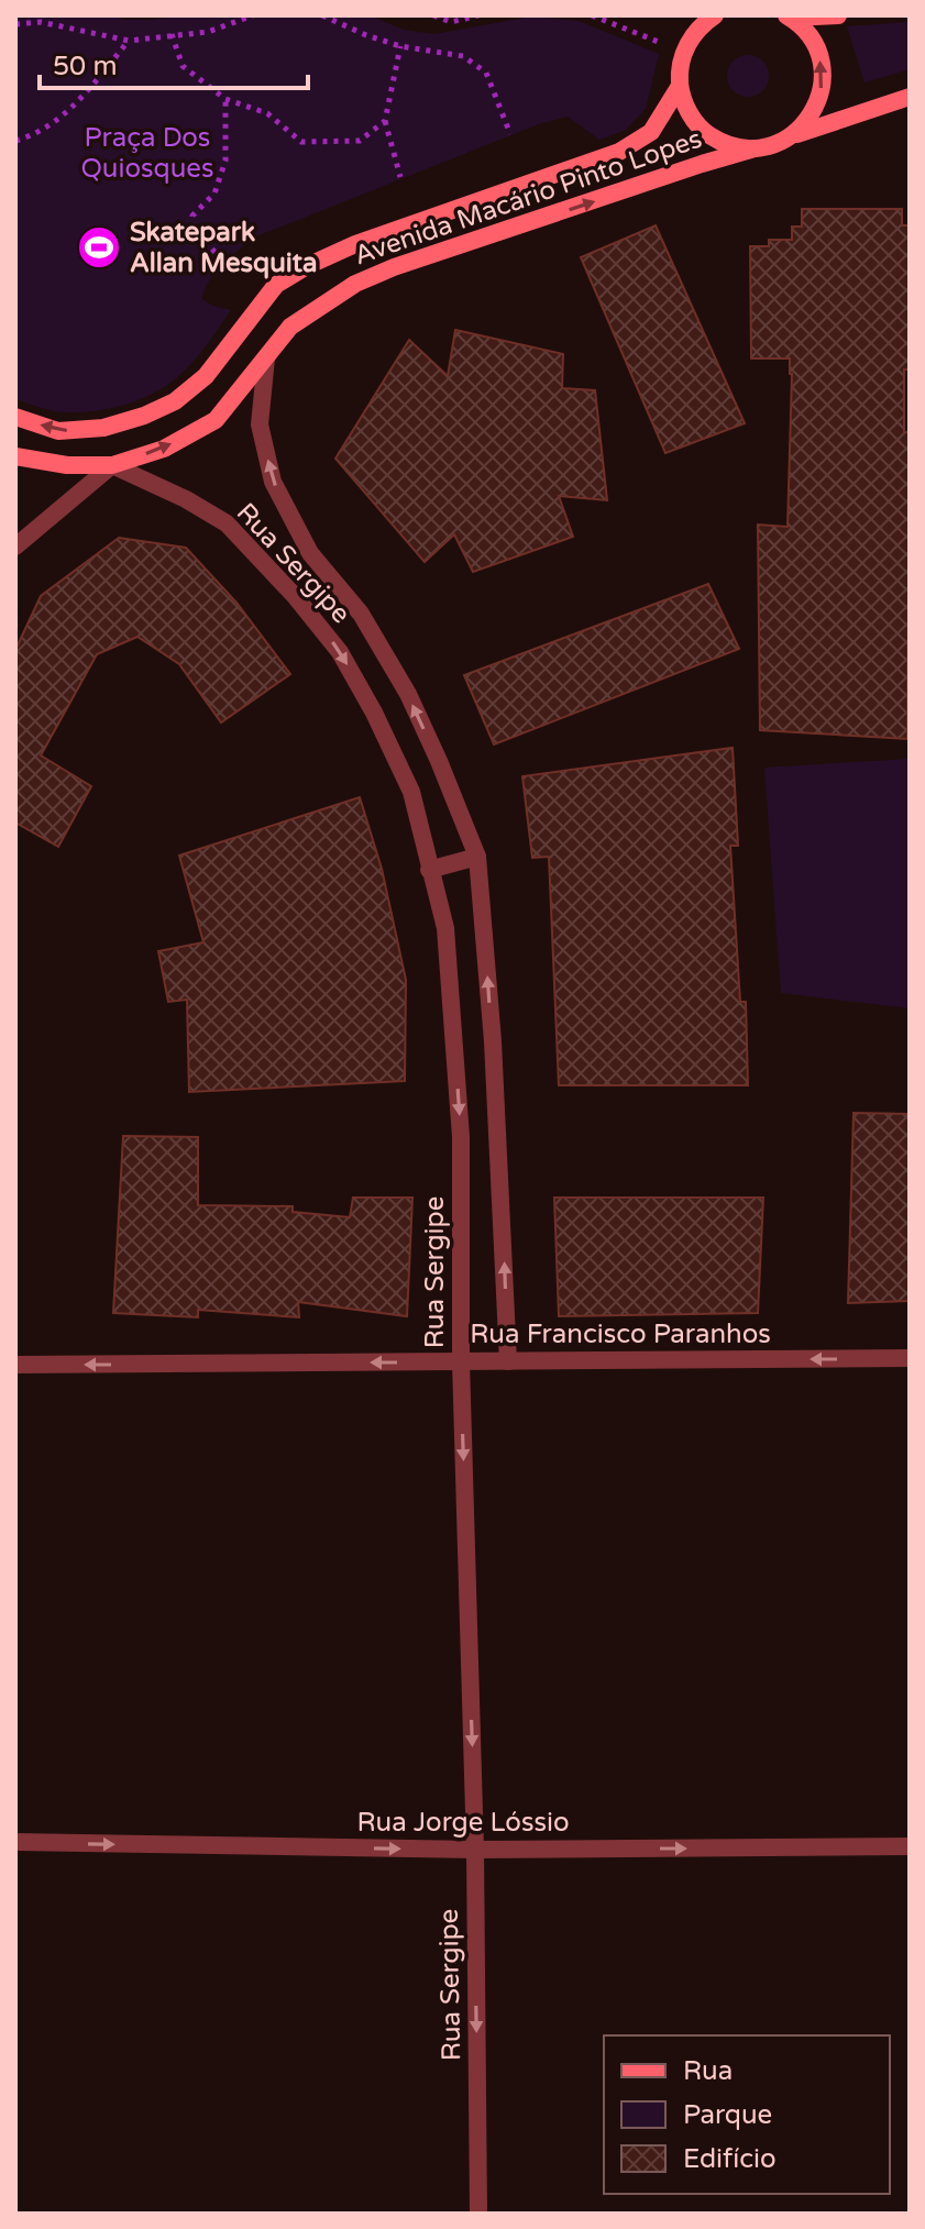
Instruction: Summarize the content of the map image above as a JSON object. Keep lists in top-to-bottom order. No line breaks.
{"streets":{"main road":["Avenida Macário Pinto Lopes"],"street":["Rua Sergipe","Rua Francisco Paranhos","Rua Jorge Lóssio"]},"crossings":[["Avenida Macário Pinto Lopes","Rua Sergipe"],["Rua Sergipe","Rua Francisco Paranhos"],["Rua Sergipe","Rua Jorge Lóssio"]],"one_way":["Rua Francisco Paranhos","Rua Jorge Lóssio"],"parks":["Praça Dos Quiosques"],"places":{"sports":["Skatepark Allan Mesquita"]},"legend":["Rua","Parque","Edifício"],"scale_bar":"50 m"}
